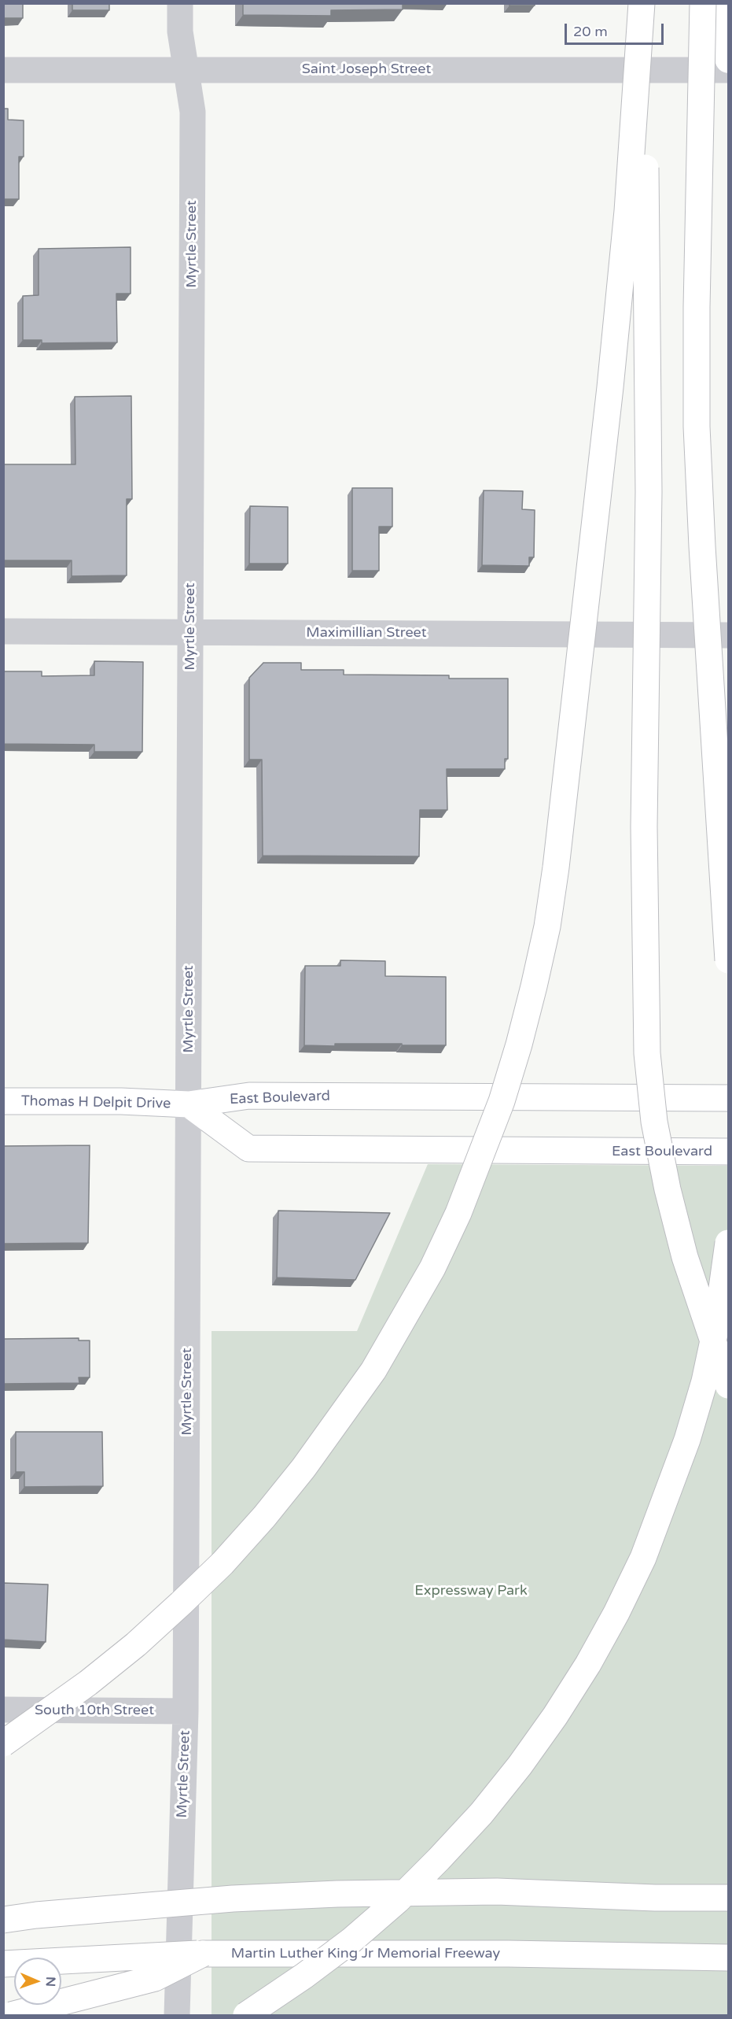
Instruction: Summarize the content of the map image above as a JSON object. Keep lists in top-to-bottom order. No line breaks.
{"streets":{"main road":["East Boulevard","Thomas H Delpit Drive","Martin Luther King Jr Memorial Freeway"],"street":["Saint Joseph Street","Myrtle Street","Maximillian Street","South 10th Street"]},"crossings":[["Saint Joseph Street","Myrtle Street"],["Myrtle Street","Maximillian Street"],["Myrtle Street","East Boulevard"],["Myrtle Street","Thomas H Delpit Drive"],["Myrtle Street","South 10th Street"],["East Boulevard","Thomas H Delpit Drive"]],"parks":["Expressway Park"],"scale_bar":"20 m","north":"right"}
